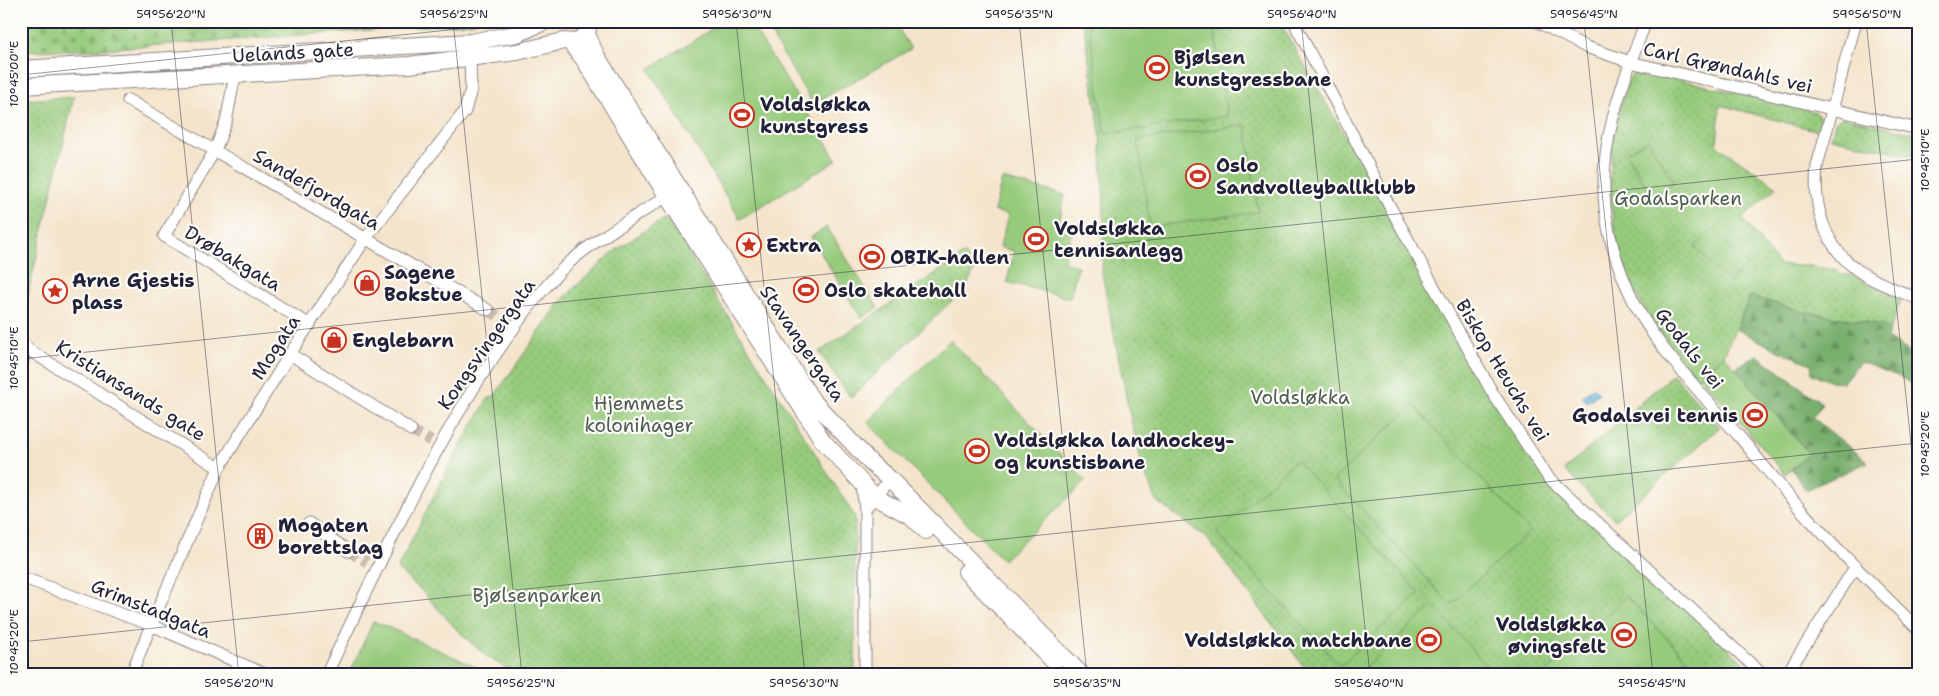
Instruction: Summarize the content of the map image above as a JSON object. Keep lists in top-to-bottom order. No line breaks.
{"streets":{"main road":["Uelands gate","Stavangergata"],"street":["Carl Grøndahls vei","Sandefjordgata","Drøbakgata","Kongsvingergata","Mogata","Godals vei","Biskop Heuchs vei","Kristiansands gate","Grimstadgata"]},"crossings":[["Uelands gate","Stavangergata"],["Uelands gate","Mogata"],["Carl Grøndahls vei","Godals vei"],["Sandefjordgata","Drøbakgata"],["Sandefjordgata","Mogata"],["Drøbakgata","Mogata"],["Stavangergata","Kongsvingergata"],["Mogata","Kristiansands gate"],["Mogata","Grimstadgata"]],"parks":["Godalsparken","Voldsløkka","Hjemmets kolonihager","Bjølsenparken"],"places":{"sports":["Bjølsen kunstgressbane","Voldsløkka kunstgress","Oslo Sandvolleyballklubb","Voldsløkka tennisanlegg","OBIK-hallen","Oslo skatehall","Godalsvei tennis","Voldsløkka landhockey- og kunstisbane","Voldsløkka øvingsfelt","Voldsløkka matchbane"],"place":["Extra","Arne Gjestis plass"],"shop":["Sagene Bokstue","Englebarn"],"building":["Mogaten borettslag"]},"coordinates":["59°56'20\"N","59°56'25\"N","59°56'30\"N","59°56'35\"N","59°56'40\"N","59°56'45\"N","59°56'50\"N","10°45'00\"E","10°45'10\"E","10°45'20\"E"]}
